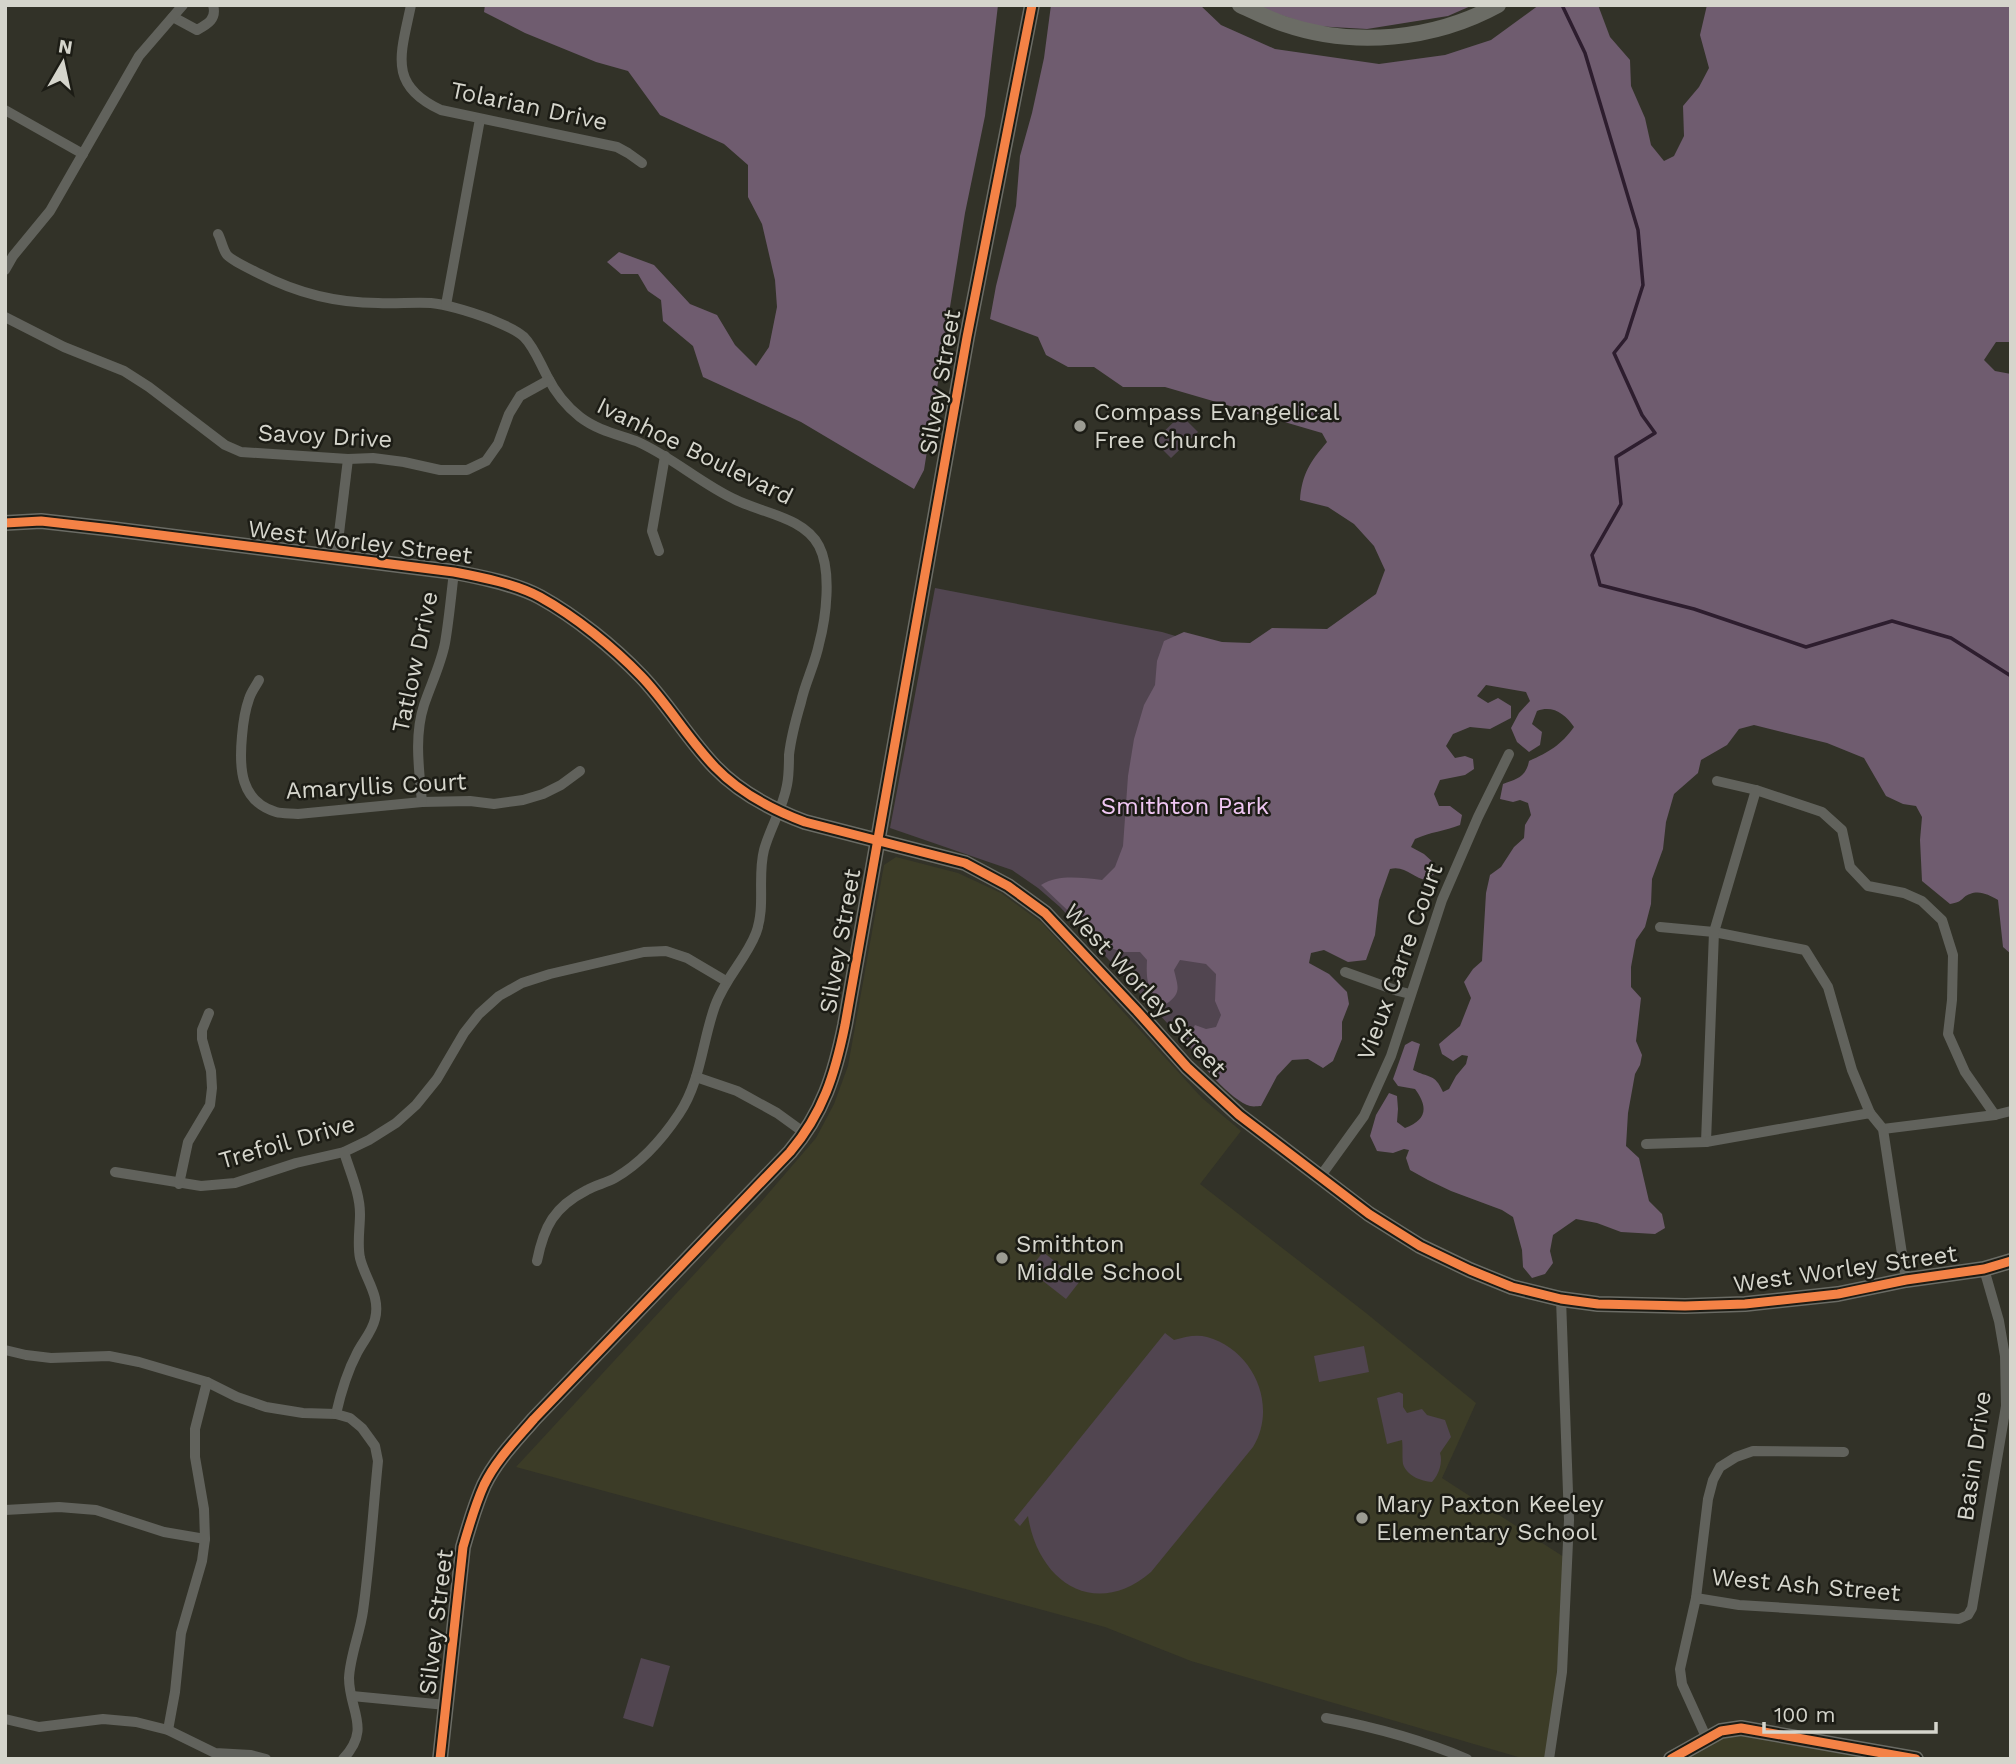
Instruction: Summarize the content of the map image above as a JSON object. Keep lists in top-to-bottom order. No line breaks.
{"streets":{"street":["Tolarian Drive","Silvey Street","Savoy Drive","Ivanhoe Boulevard","West Worley Street","Tatlow Drive","Amaryllis Court","Vieux Carre Court","Trefoil Drive","Basin Drive","West Ash Street"]},"crossings":[["Silvey Street","West Worley Street"],["Savoy Drive","Ivanhoe Boulevard"],["Ivanhoe Boulevard","West Worley Street"],["Ivanhoe Boulevard","Trefoil Drive"],["West Worley Street","Tatlow Drive"],["West Worley Street","Vieux Carre Court"],["West Worley Street","Basin Drive"],["Tatlow Drive","Amaryllis Court"],["Basin Drive","West Ash Street"]],"parks":["Smithton Park"],"places":["Compass Evangelical Free Church","Smithton Middle School","Mary Paxton Keeley Elementary School"],"scale_bar":"100 m","north":"top"}
